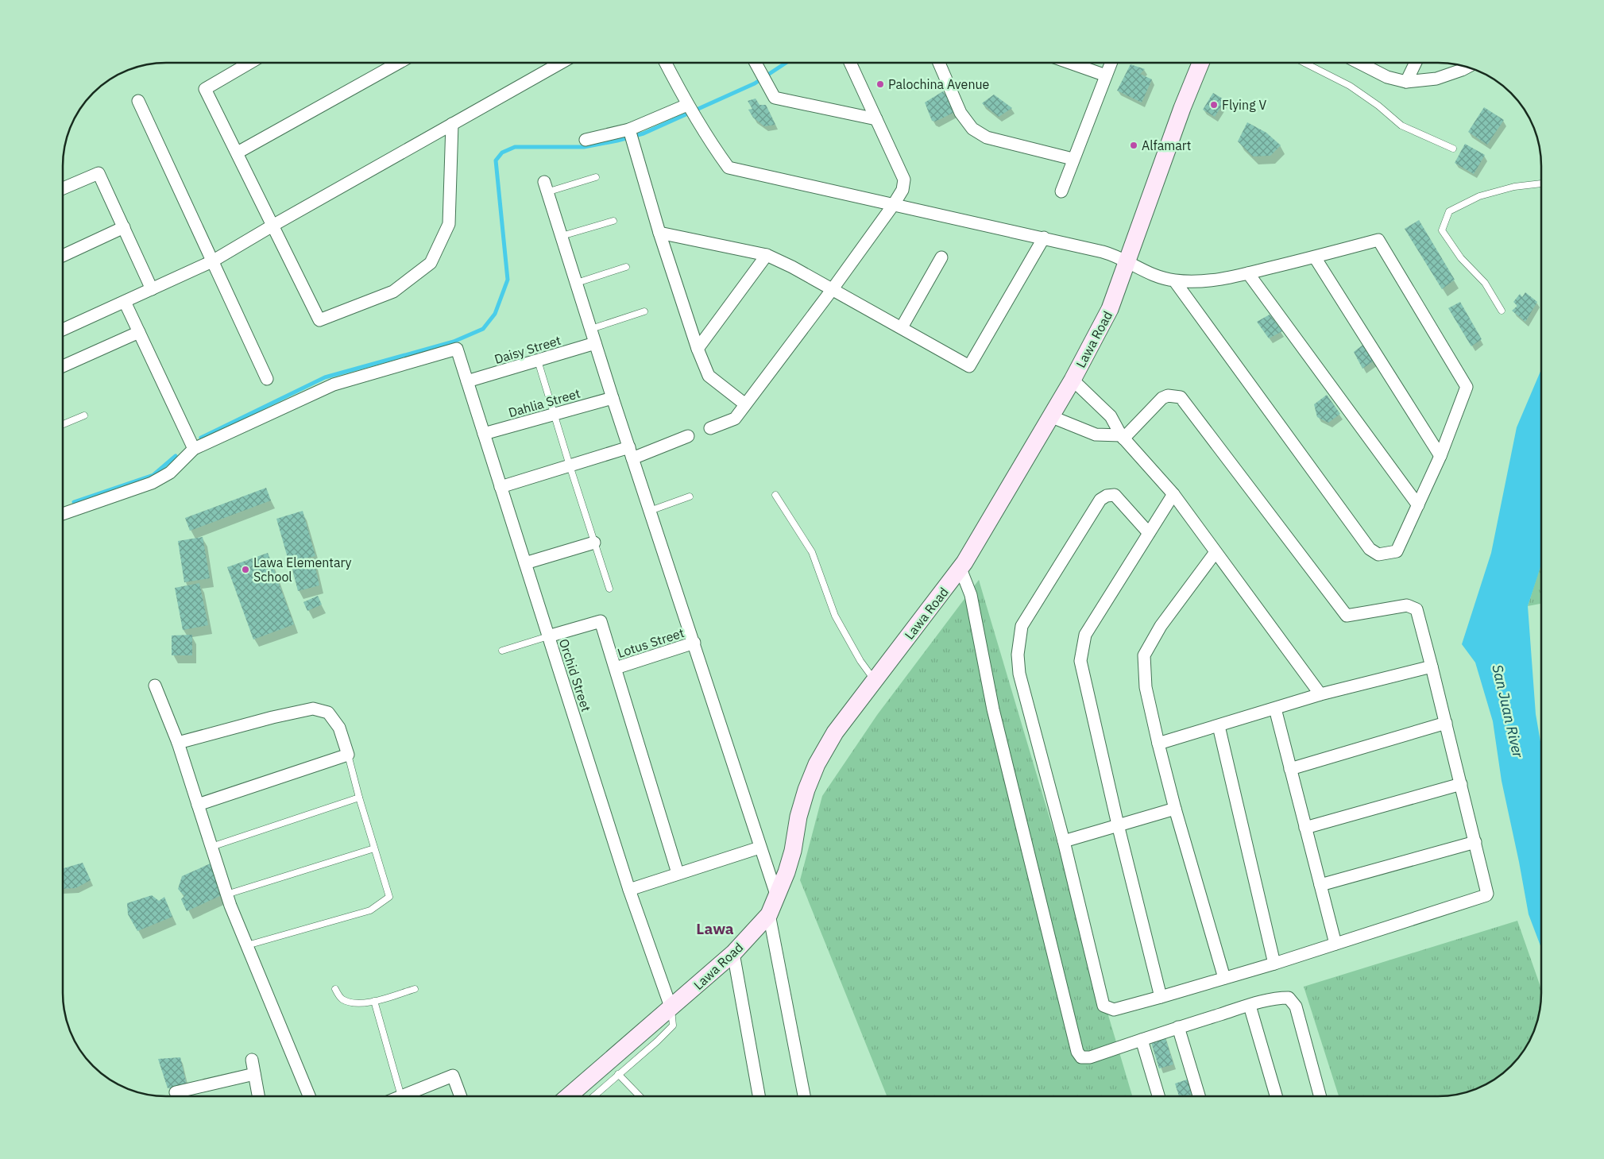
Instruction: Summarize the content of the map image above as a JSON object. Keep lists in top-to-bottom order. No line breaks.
{"streets":{"main road":["Lawa Road"],"street":["Daisy Street","Dahlia Street","Lotus Street","Orchid Street"]},"crossings":[["Lawa Road","Orchid Street"],["Daisy Street","Orchid Street"],["Dahlia Street","Orchid Street"]],"districts":["Lawa"],"water":["San Juan River"],"places":["Palochina Avenue","Flying V","Alfamart","Lawa Elementary School"]}
